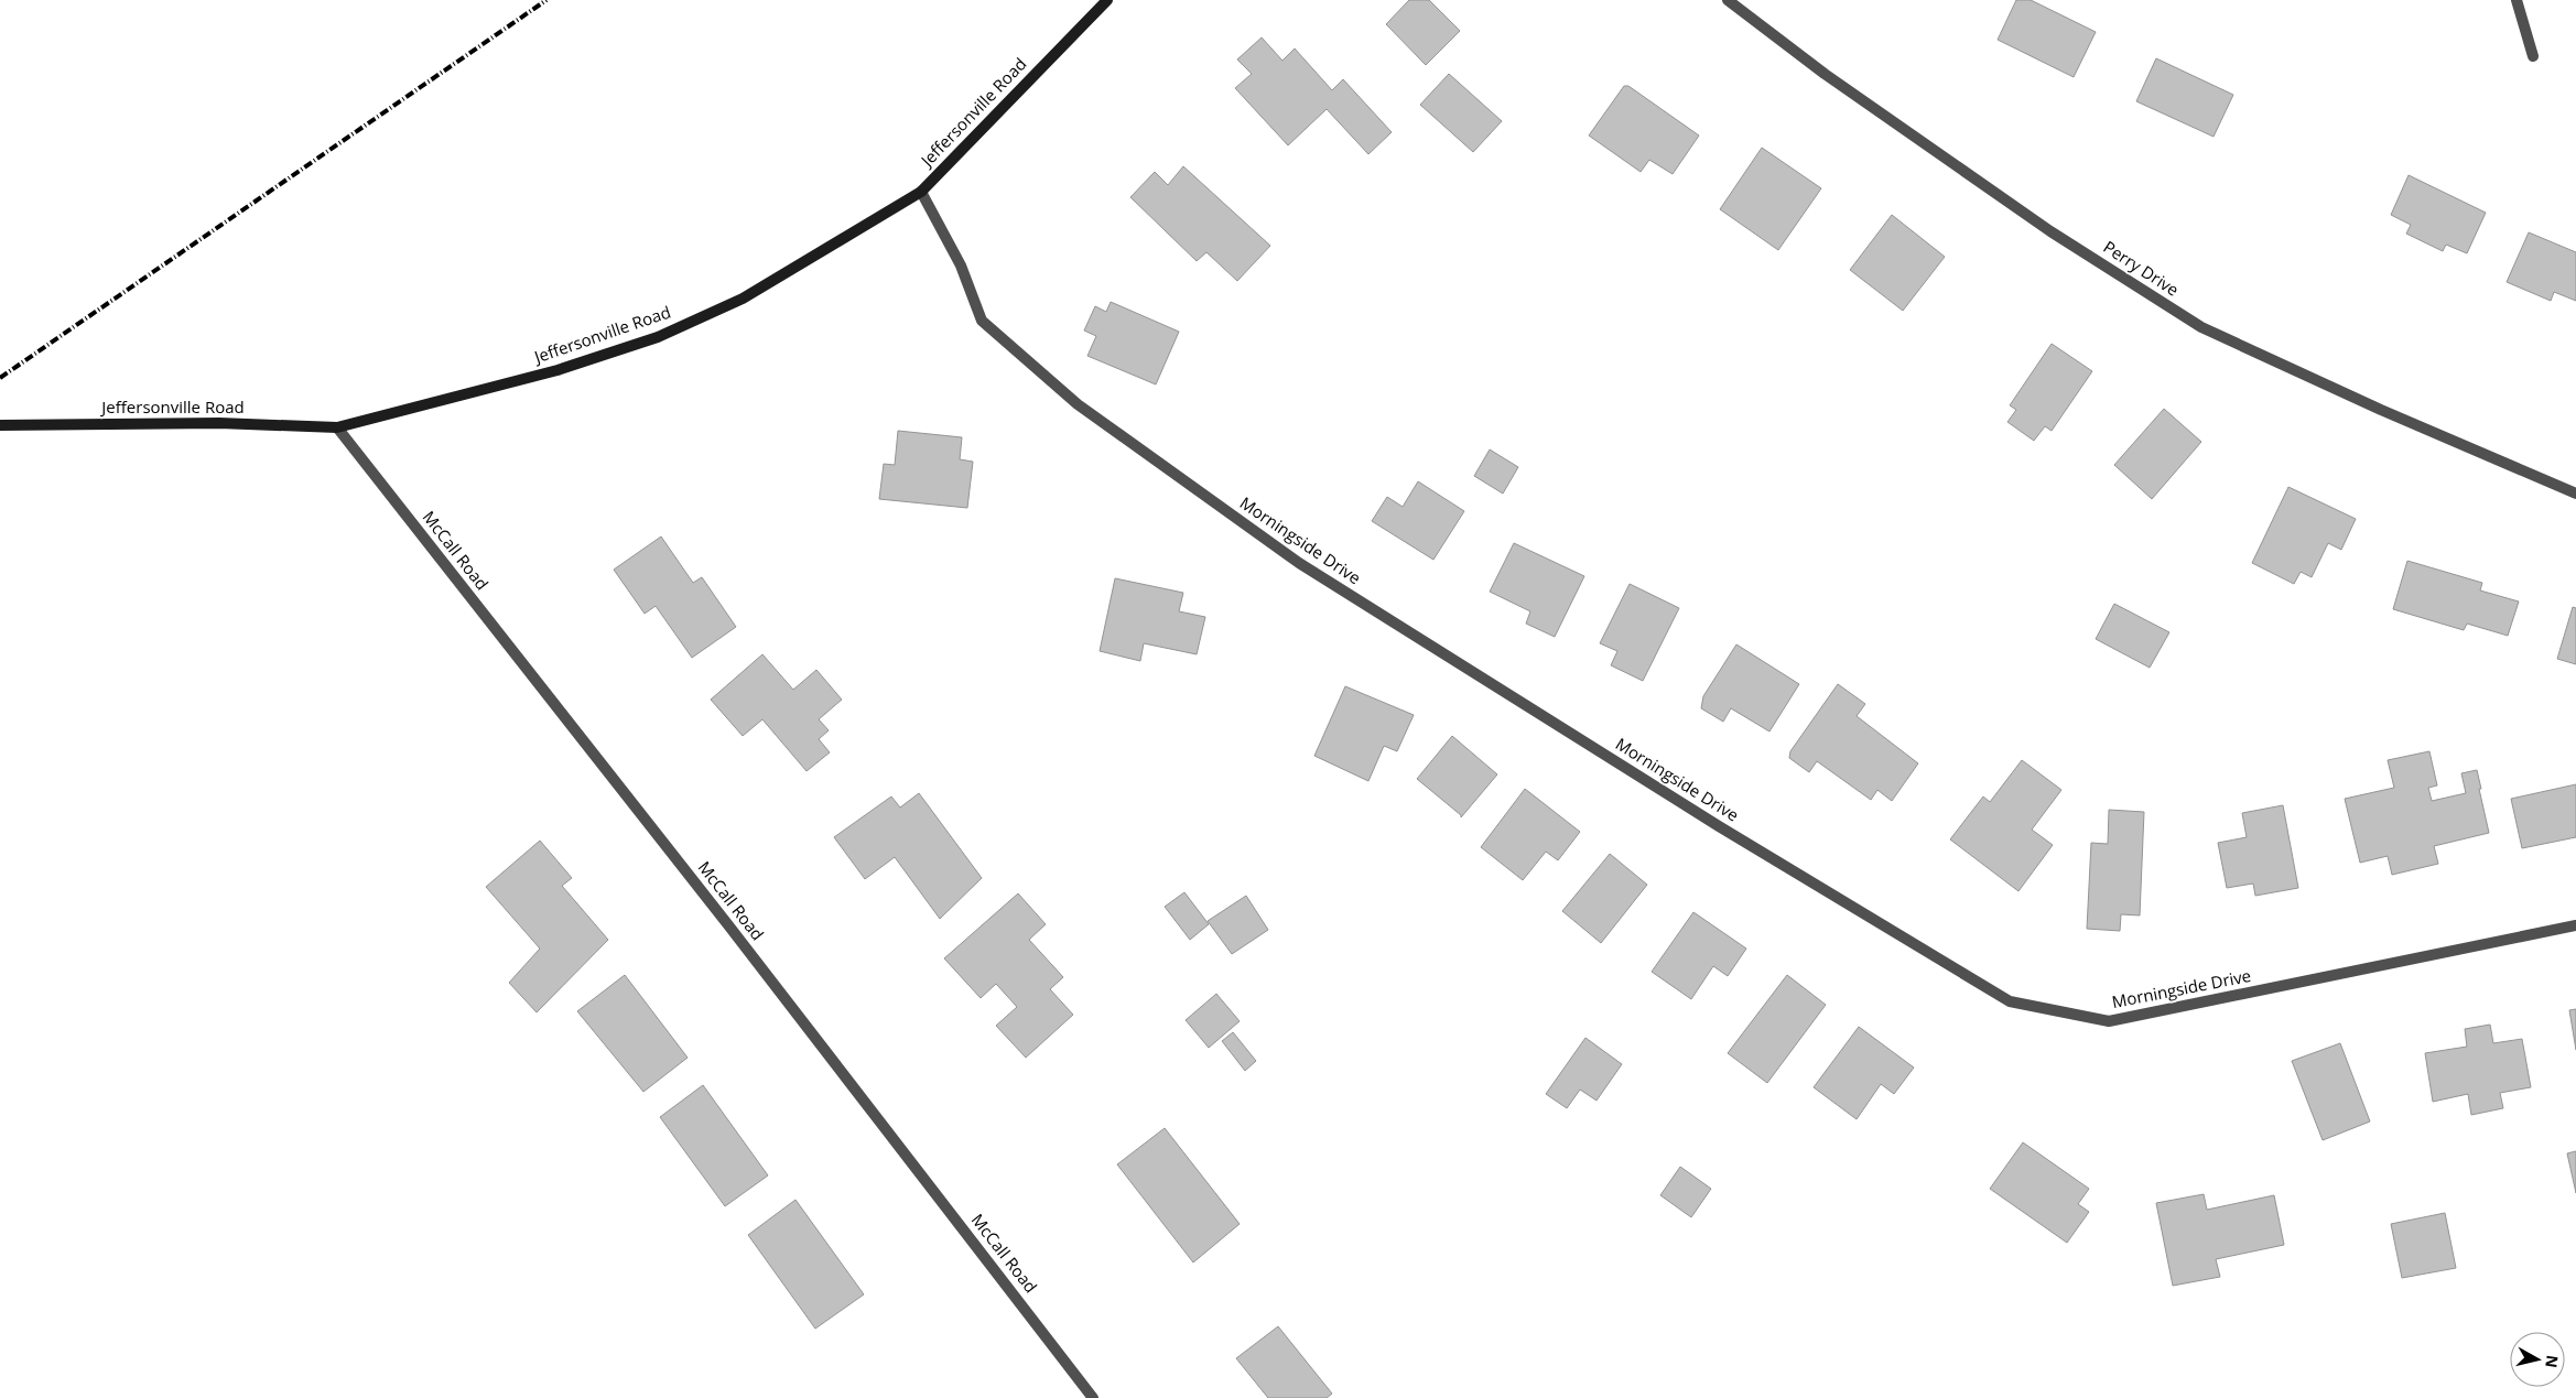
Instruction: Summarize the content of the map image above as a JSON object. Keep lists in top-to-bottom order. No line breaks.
{"streets":{"main road":["Jeffersonville Road"],"street":["Perry Drive","Morningside Drive","McCall Road"]},"crossings":[["Jeffersonville Road","Morningside Drive"],["Jeffersonville Road","McCall Road"]],"north":"right"}
